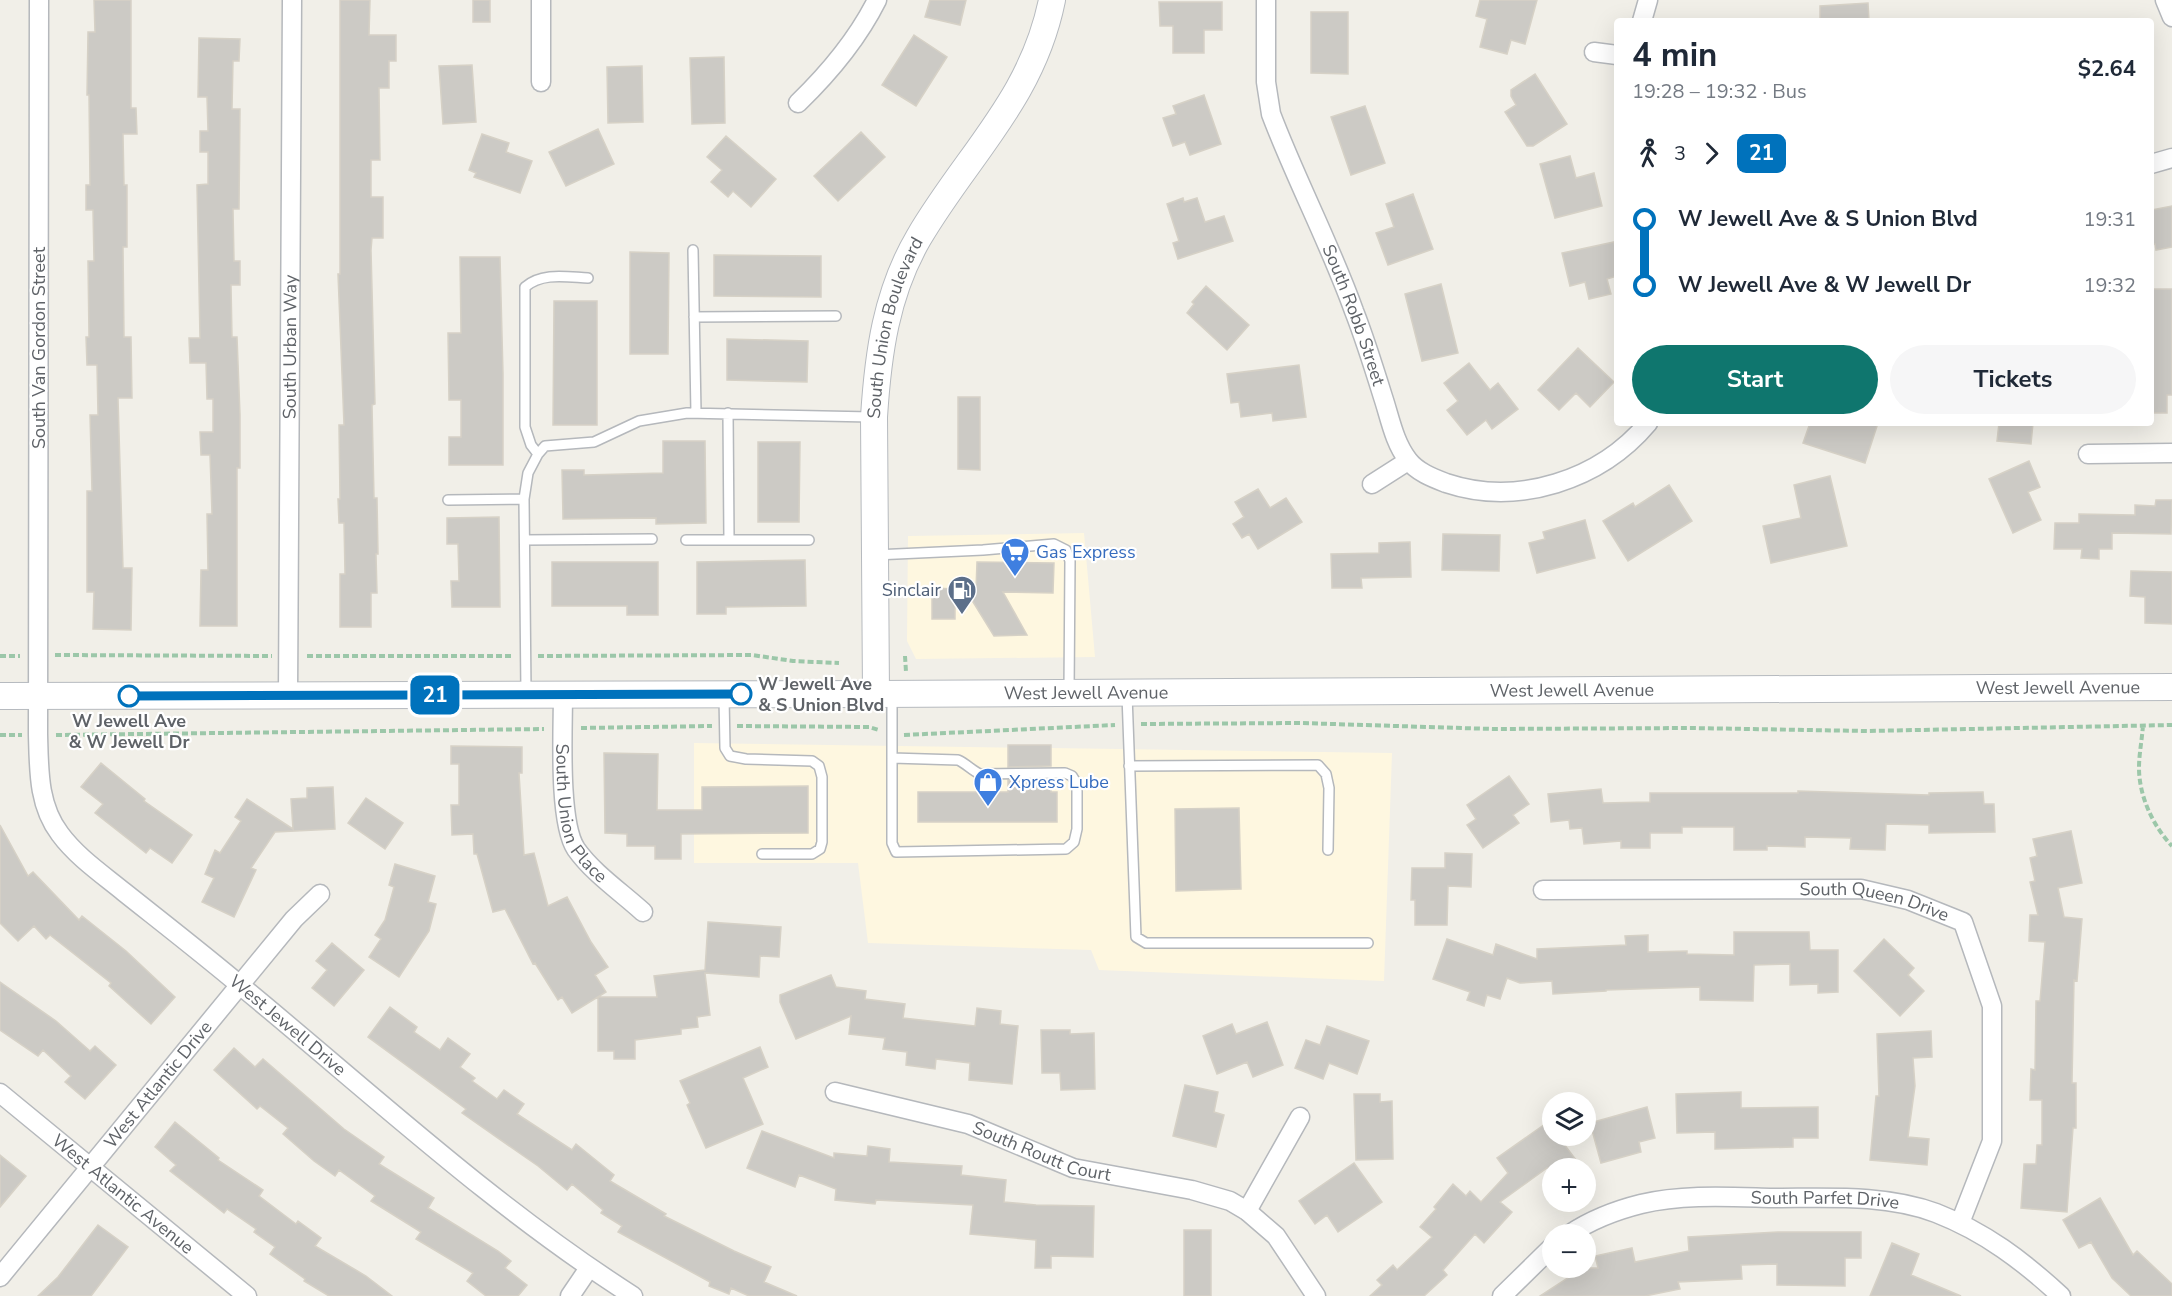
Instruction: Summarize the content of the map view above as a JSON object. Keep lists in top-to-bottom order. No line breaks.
{"streets":{"main road":["South Union Boulevard","West Jewell Avenue"],"street":["South Robb Street","South Van Gordon Street","South Urban Way","South Union Place","South Queen Drive","West Jewell Drive","West Atlantic Drive","South Routt Court","West Atlantic Avenue","South Parfet Drive"]},"crossings":[["South Union Boulevard","West Jewell Avenue"],["South Van Gordon Street","West Jewell Avenue"],["South Van Gordon Street","West Jewell Drive"],["South Urban Way","West Jewell Avenue"],["West Jewell Avenue","South Union Place"],["West Jewell Avenue","West Jewell Drive"],["South Queen Drive","South Parfet Drive"],["West Jewell Drive","West Atlantic Drive"],["West Atlantic Drive","West Atlantic Avenue"]],"places":{"supermarket":["Gas Express"],"fuel station":["Sinclair"],"other":["W Jewell Ave & S Union Blvd","W Jewell Ave & W Jewell Dr"],"shop":["Xpress Lube"]},"lines":["bus line 21"],"page":{"on_map":"21","heading":["4 min","19:28 – 19:32 · Bus","$2.64"],"legs":["3","21"],"list":[{"name":"W Jewell Ave & S Union Blvd","value":"19:31"},{"name":"W Jewell Ave & W Jewell Dr","value":"19:32"}],"buttons":["Start","Tickets"],"map_buttons":["+","−"]}}
